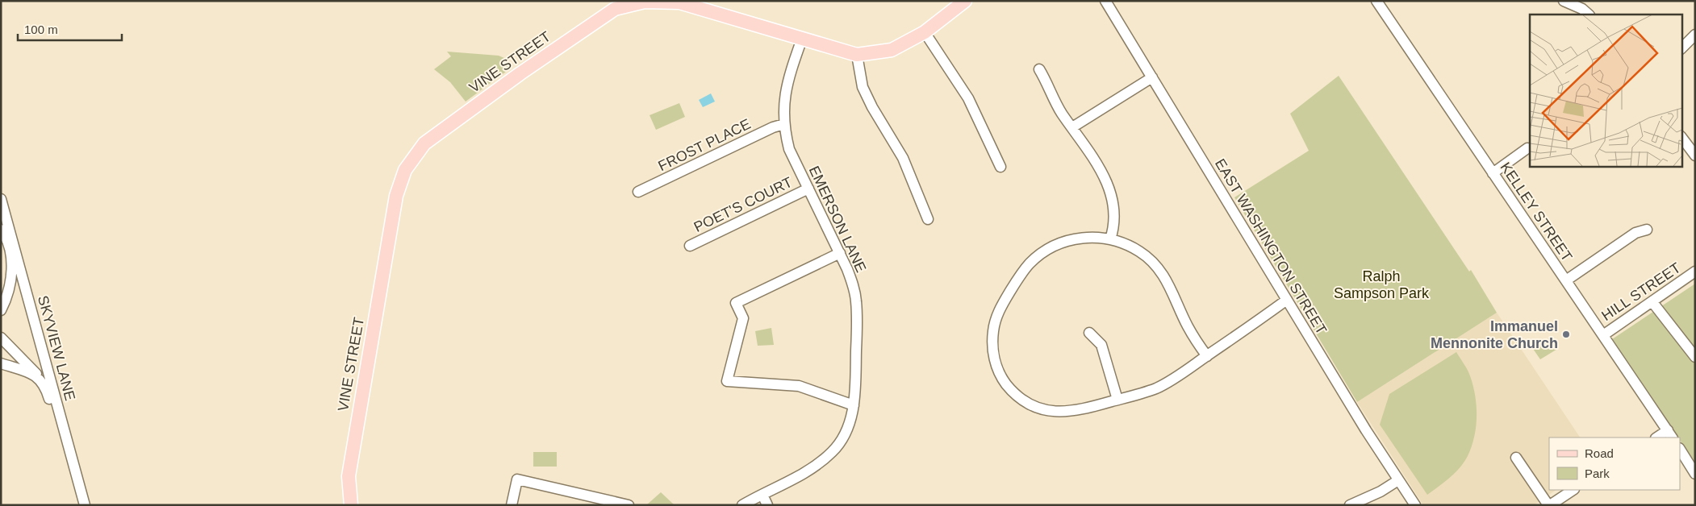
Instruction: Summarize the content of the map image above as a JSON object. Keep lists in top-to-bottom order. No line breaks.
{"streets":{"main road":["VINE STREET"],"street":["FROST PLACE","POET'S COURT","KELLEY STREET","EMERSON LANE","EAST WASHINGTON STREET","HILL STREET","SKYVIEW LANE"]},"crossings":[["VINE STREET","EMERSON LANE"],["FROST PLACE","EMERSON LANE"],["POET'S COURT","EMERSON LANE"],["KELLEY STREET","HILL STREET"]],"parks":["Ralph Sampson Park"],"places":["Immanuel Mennonite Church"],"legend":["Road","Park"],"scale_bar":"100 m"}
